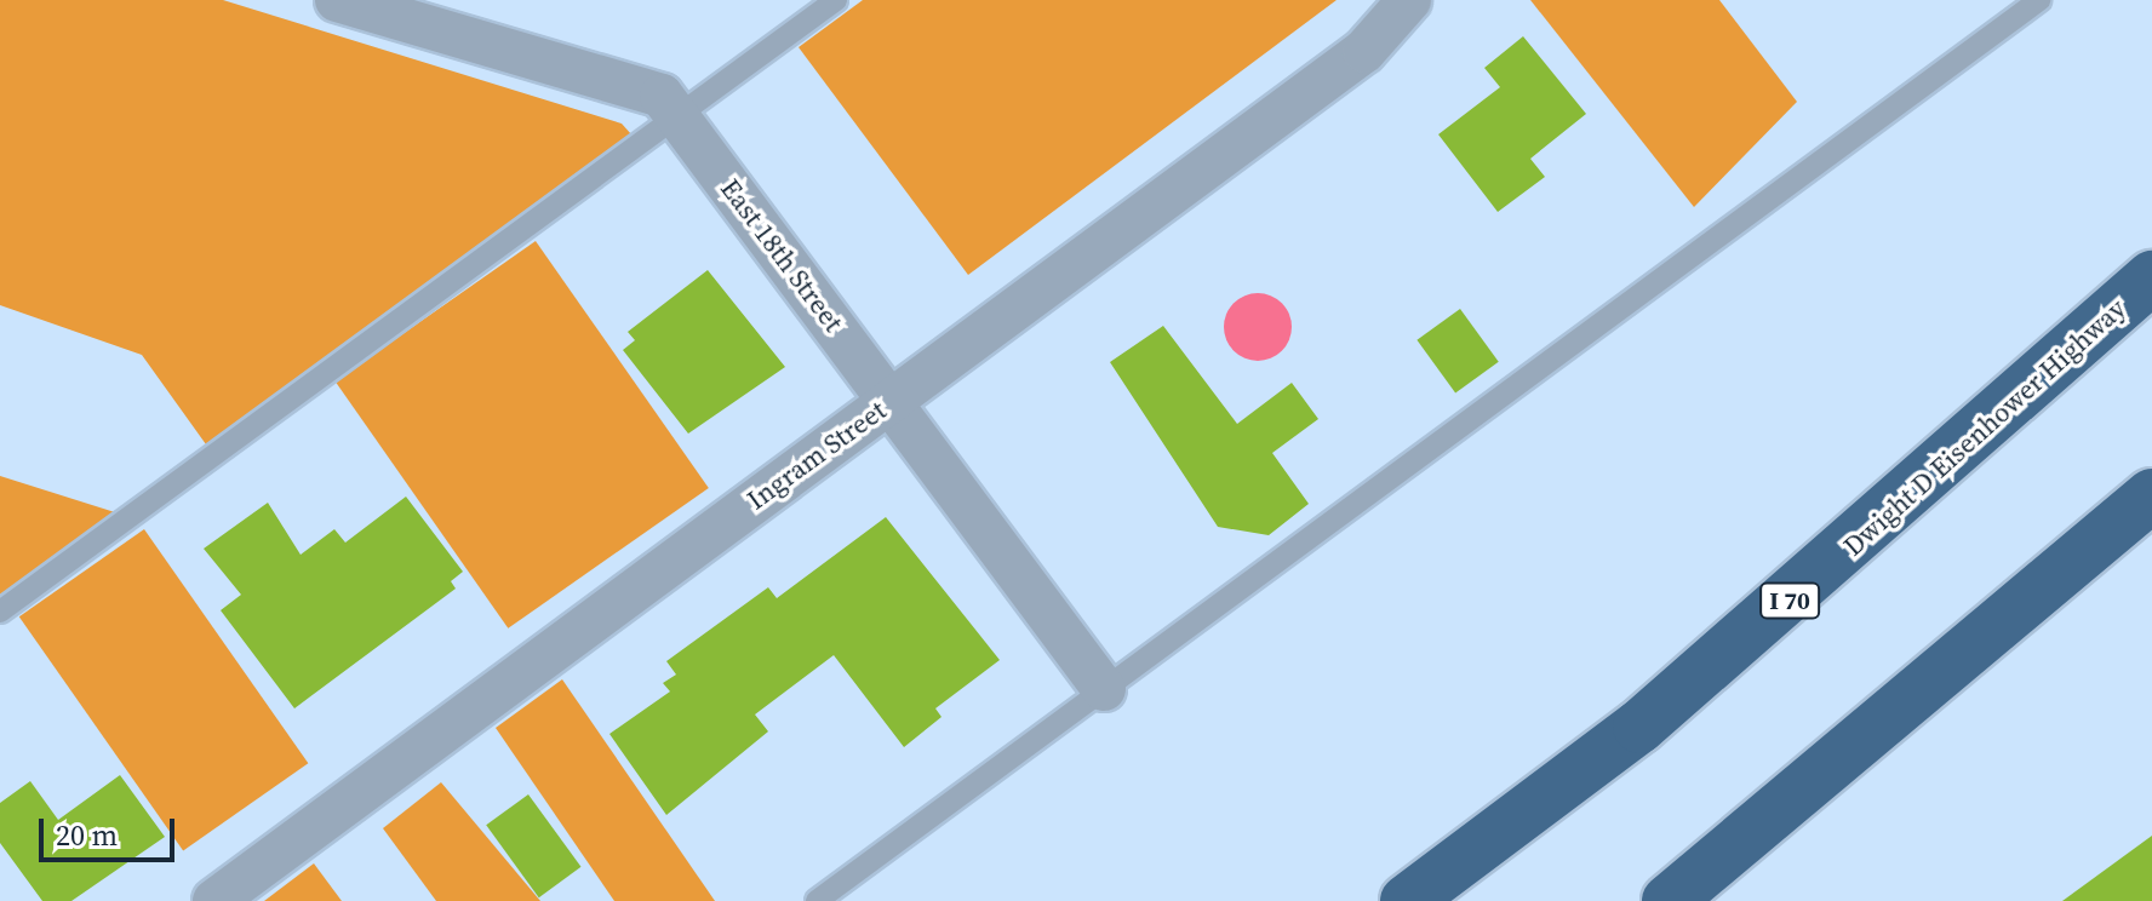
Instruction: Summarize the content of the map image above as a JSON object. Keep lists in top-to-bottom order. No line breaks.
{"streets":{"highway":["Dwight D Eisenhower Highway","I 70"],"street":["East 18th Street","Ingram Street"]},"crossings":[["East 18th Street","Ingram Street"]],"scale_bar":"20 m"}
